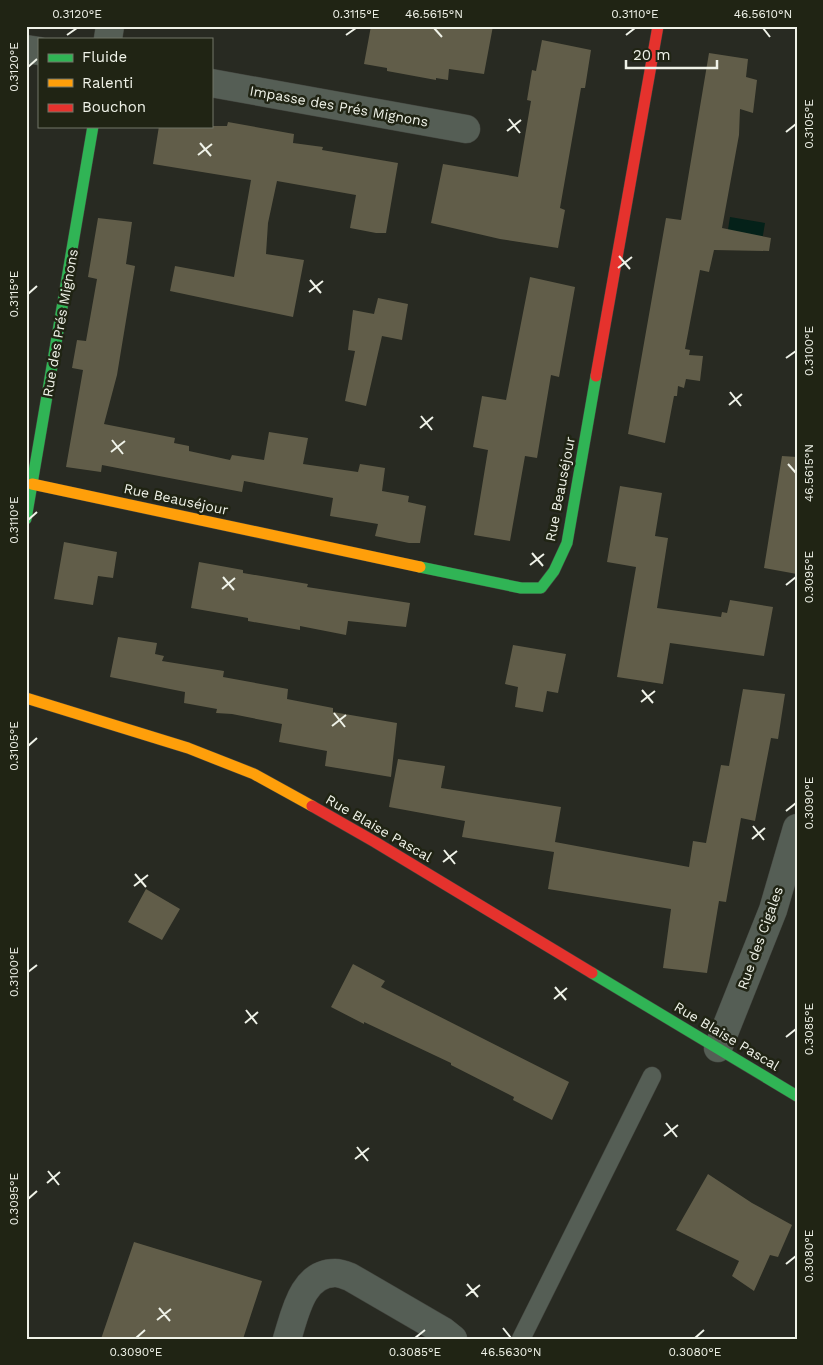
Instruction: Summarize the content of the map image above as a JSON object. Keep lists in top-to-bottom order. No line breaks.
{"streets":{"street":["Impasse des Prés Mignons","Rue des Prés Mignons","Rue Beauséjour","Rue Blaise Pascal","Rue des Cigales"]},"crossings":[["Rue des Prés Mignons","Rue Beauséjour"],["Rue Blaise Pascal","Rue des Cigales"]],"legend":["Fluide","Ralenti","Bouchon"],"scale_bar":"20 m","coordinates":["0.3120°E","0.3115°E","46.5615°N","0.3110°E","46.5610°N","0.3105°E","0.3100°E","0.3095°E","0.3090°E","0.3085°E","0.3080°E","46.5630°N"]}
